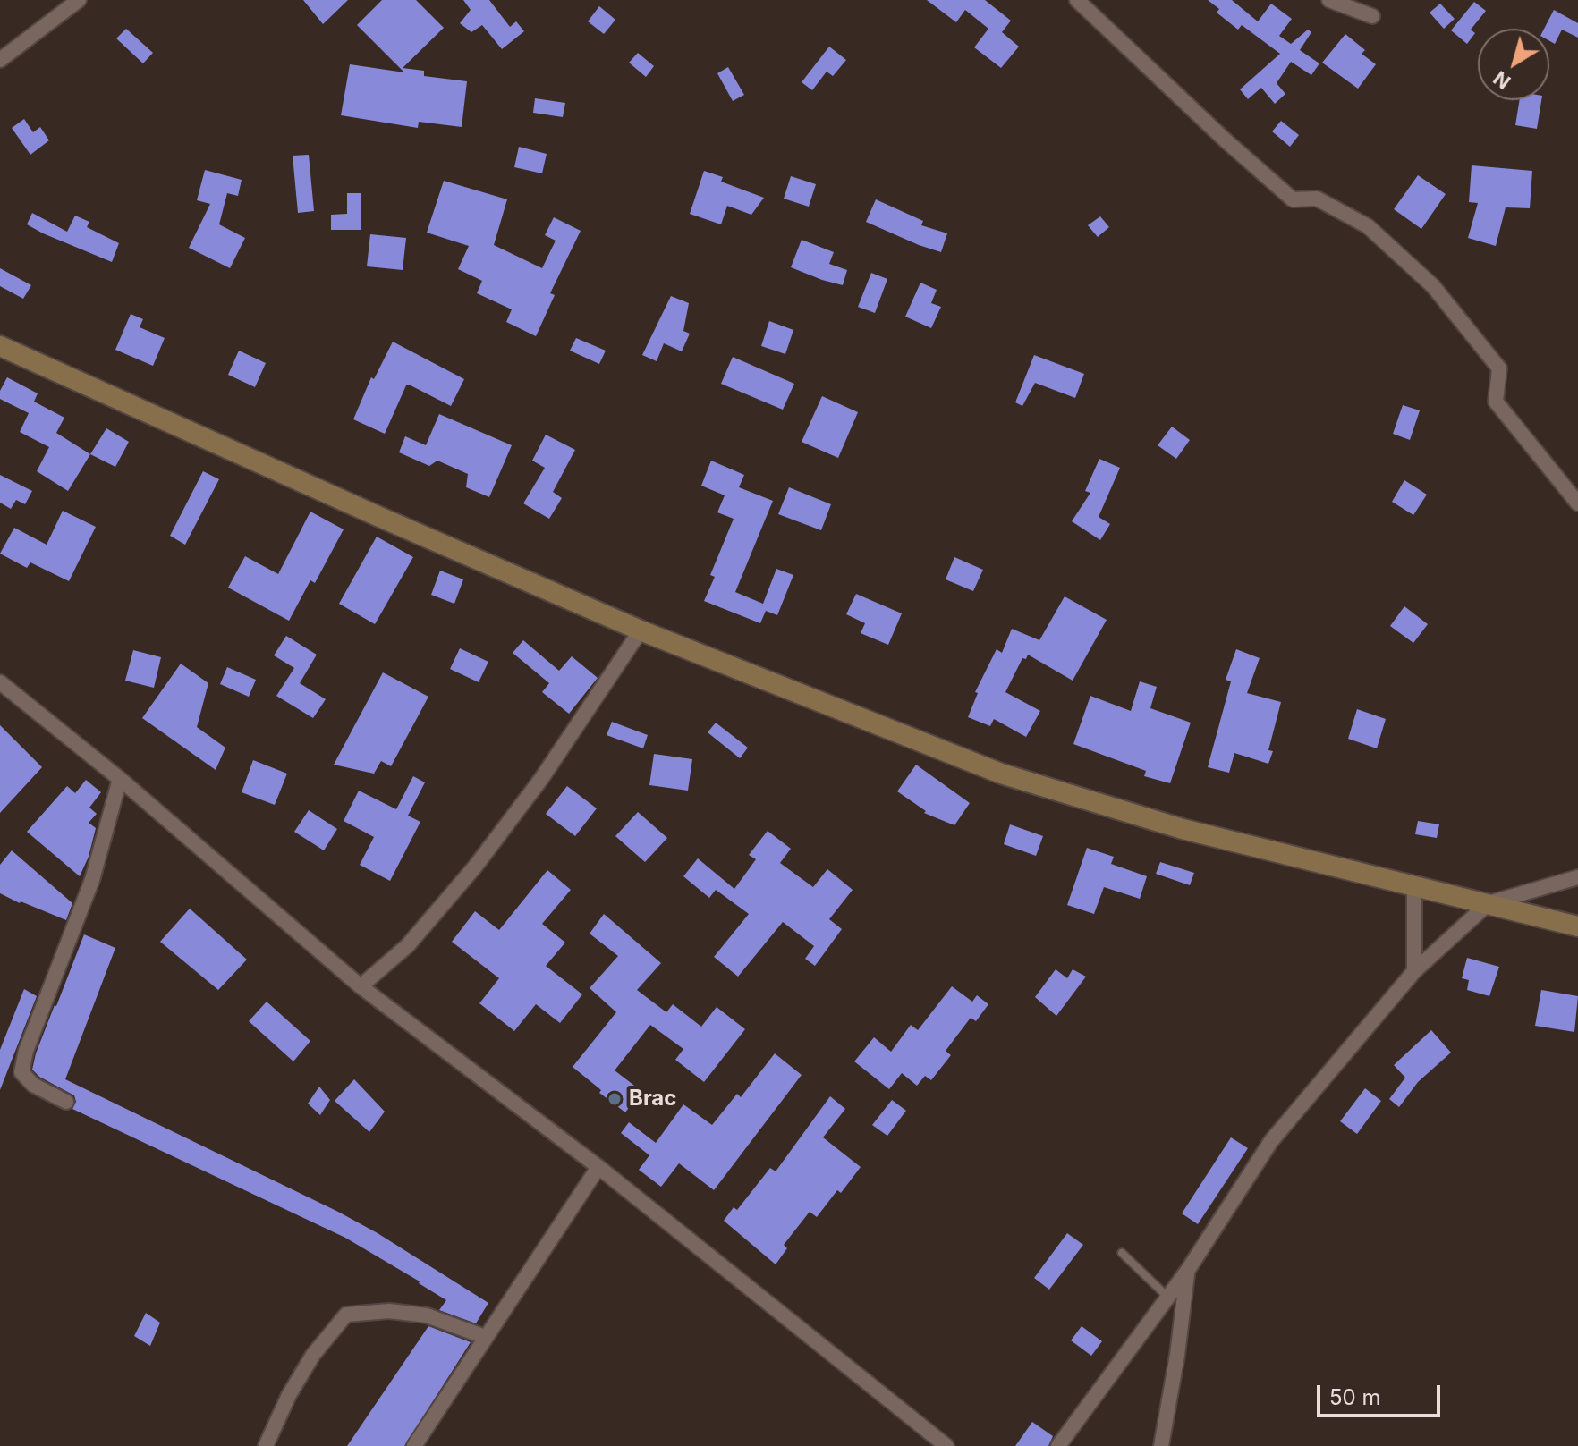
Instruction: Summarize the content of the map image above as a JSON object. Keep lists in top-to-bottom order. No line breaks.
{"places":["Brac"],"scale_bar":"50 m","north":"bottom left"}
